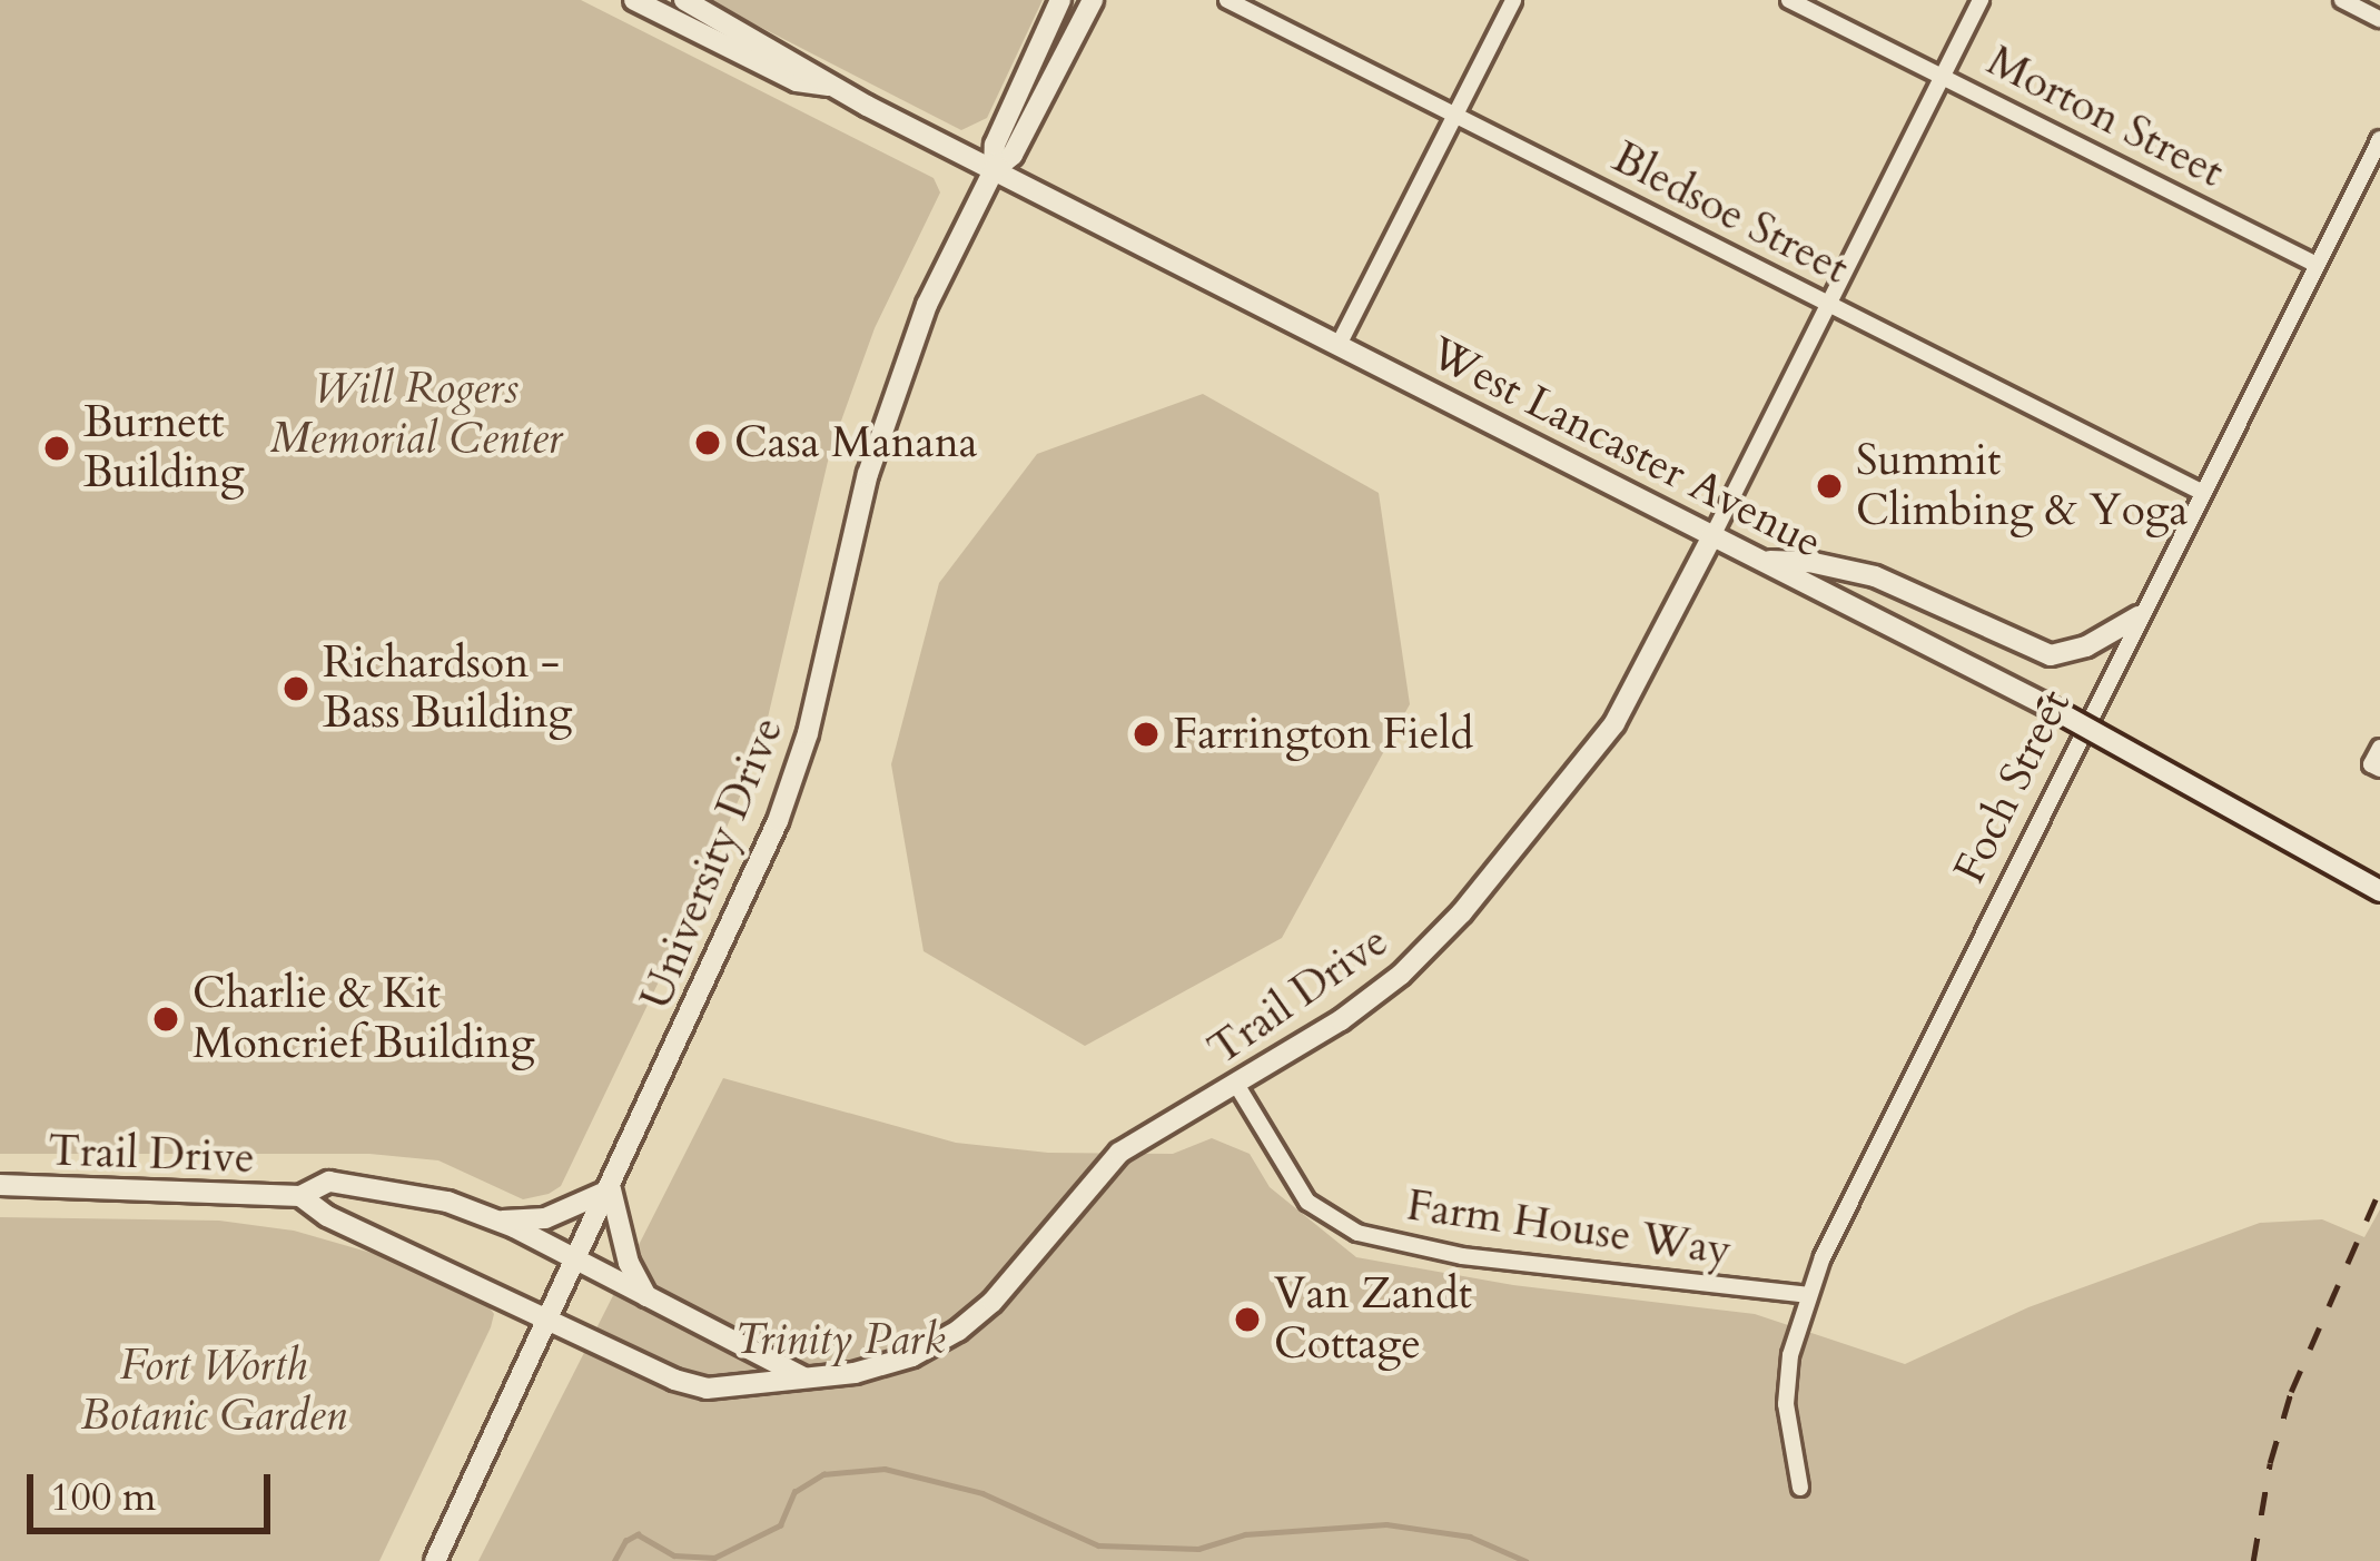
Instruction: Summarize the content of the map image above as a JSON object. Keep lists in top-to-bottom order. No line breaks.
{"streets":{"main road":["West Lancaster Avenue","University Drive","Trail Drive"],"street":["Morton Street","Bledsoe Street","Foch Street","Farm House Way"]},"crossings":[["Morton Street","Foch Street"],["Bledsoe Street","Foch Street"],["West Lancaster Avenue","University Drive"],["West Lancaster Avenue","Trail Drive"],["Foch Street","Farm House Way"],["University Drive","Trail Drive"],["Trail Drive","Farm House Way"]],"parks":["Will Rogers Memorial Center","Trinity Park","Fort Worth Botanic Garden"],"places":["Casa Manana","Burnett Building","Summit Climbing & Yoga","Richardson - Bass Building","Farrington Field","Charlie & Kit Moncrief Building","Van Zandt Cottage"],"scale_bar":"100 m"}
